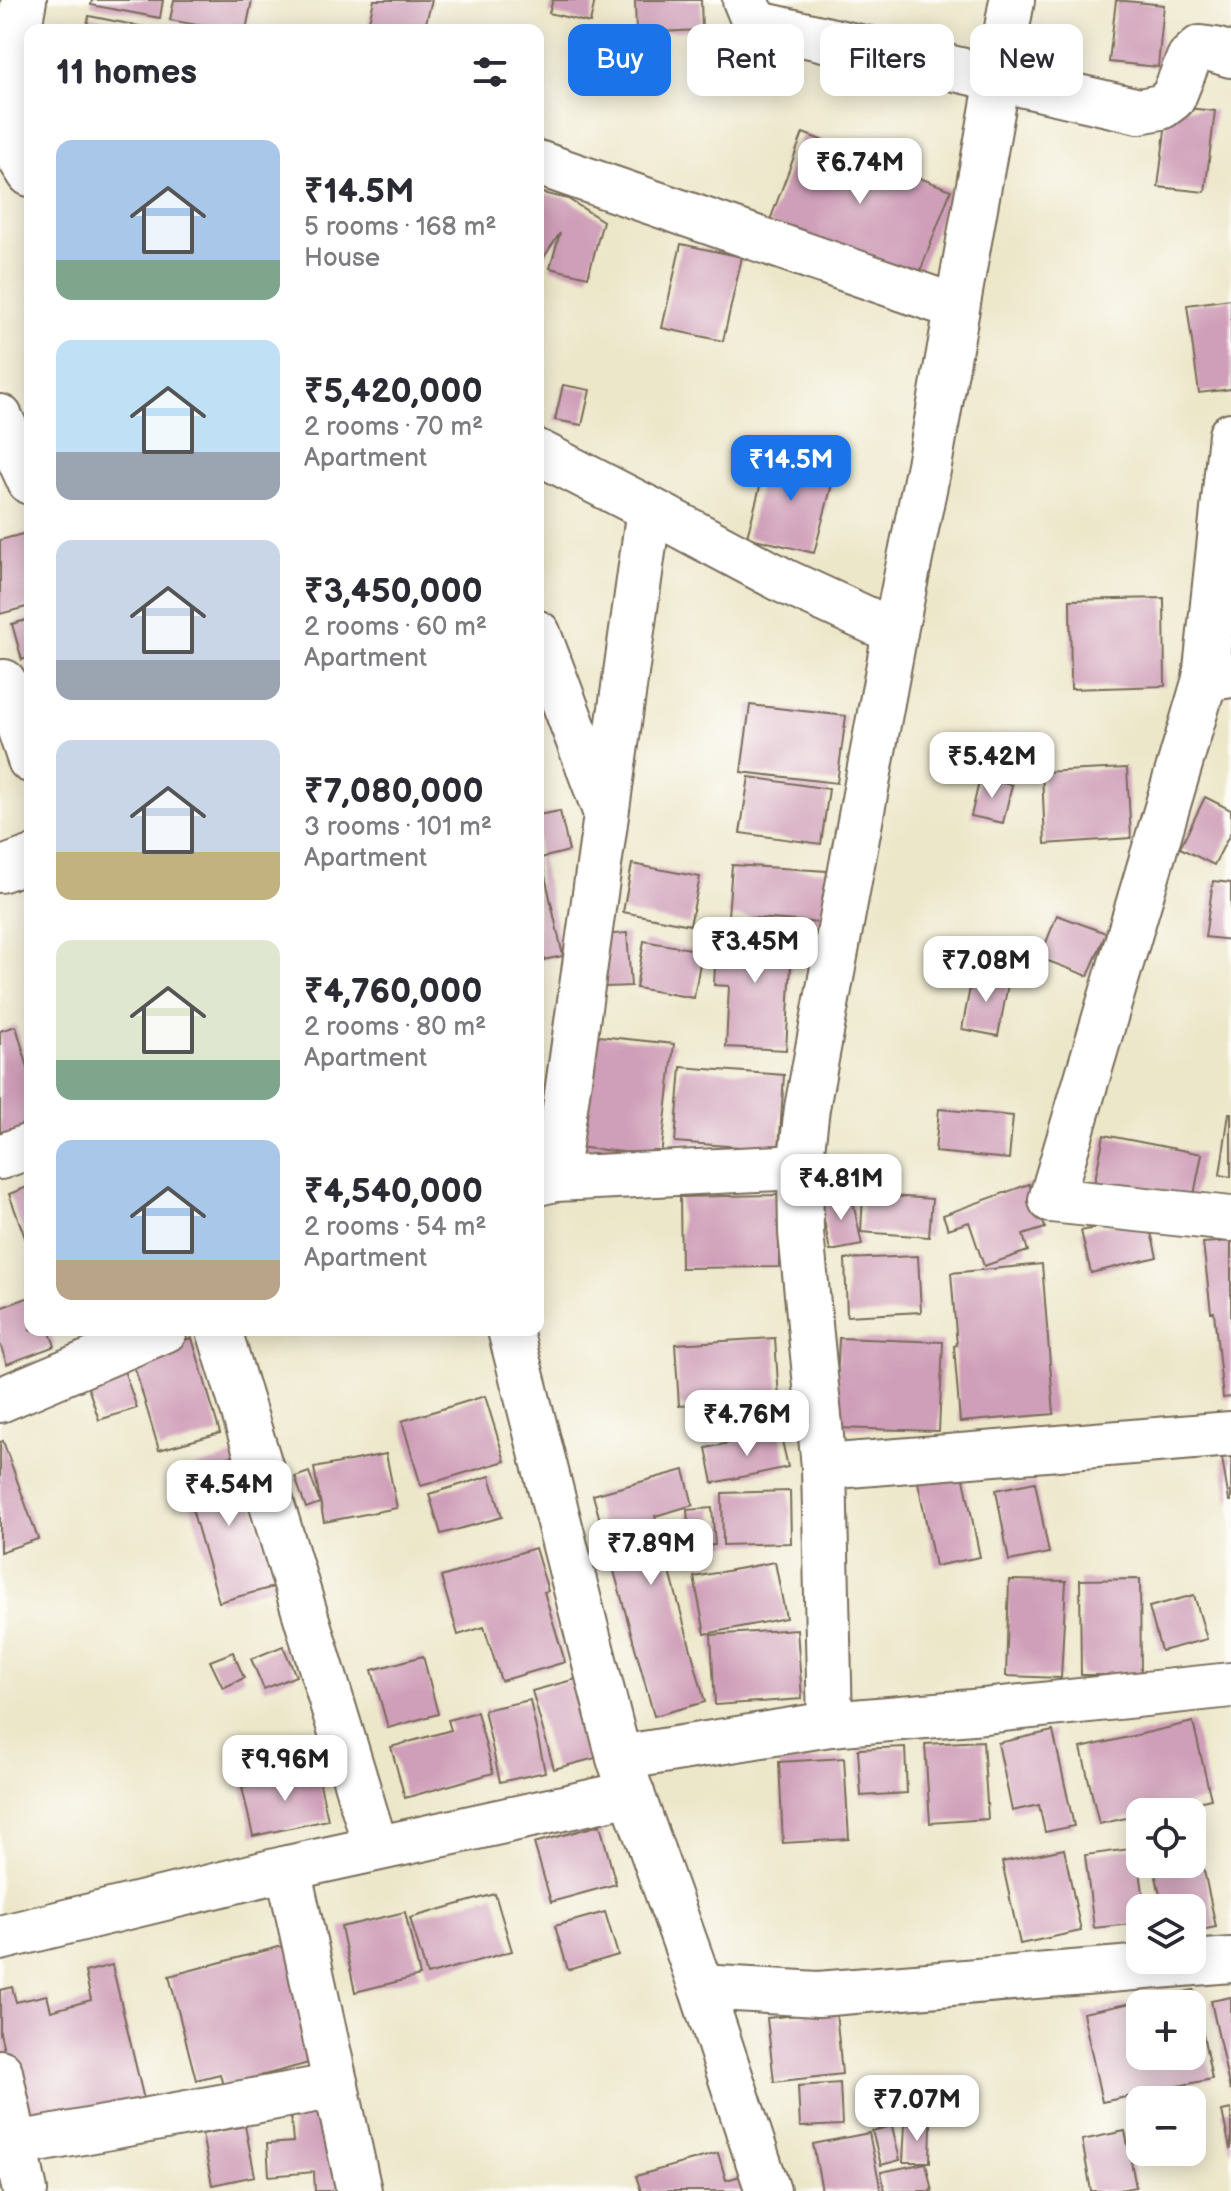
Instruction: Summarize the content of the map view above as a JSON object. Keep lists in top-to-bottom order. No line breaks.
{"page":{"chip":["Buy","Rent","Filters","New"],"heading":"11 homes","list":[{"name":"₹14.5M","note":"5 rooms · 168 m² · House"},{"name":"₹5,420,000","note":"2 rooms · 70 m² · Apartment"},{"name":"₹3,450,000","note":"2 rooms · 60 m² · Apartment"},{"name":"₹7,080,000","note":"3 rooms · 101 m² · Apartment"},{"name":"₹4,760,000","note":"2 rooms · 80 m² · Apartment"},{"name":"₹4,540,000","note":"2 rooms · 54 m² · Apartment"}],"price":["₹6.74M","₹14.5M","₹5.42M","₹3.45M","₹7.08M","₹4.81M","₹4.76M","₹4.54M","₹7.89M","₹9.96M","₹7.07M"],"map_buttons":["+","−"]}}
